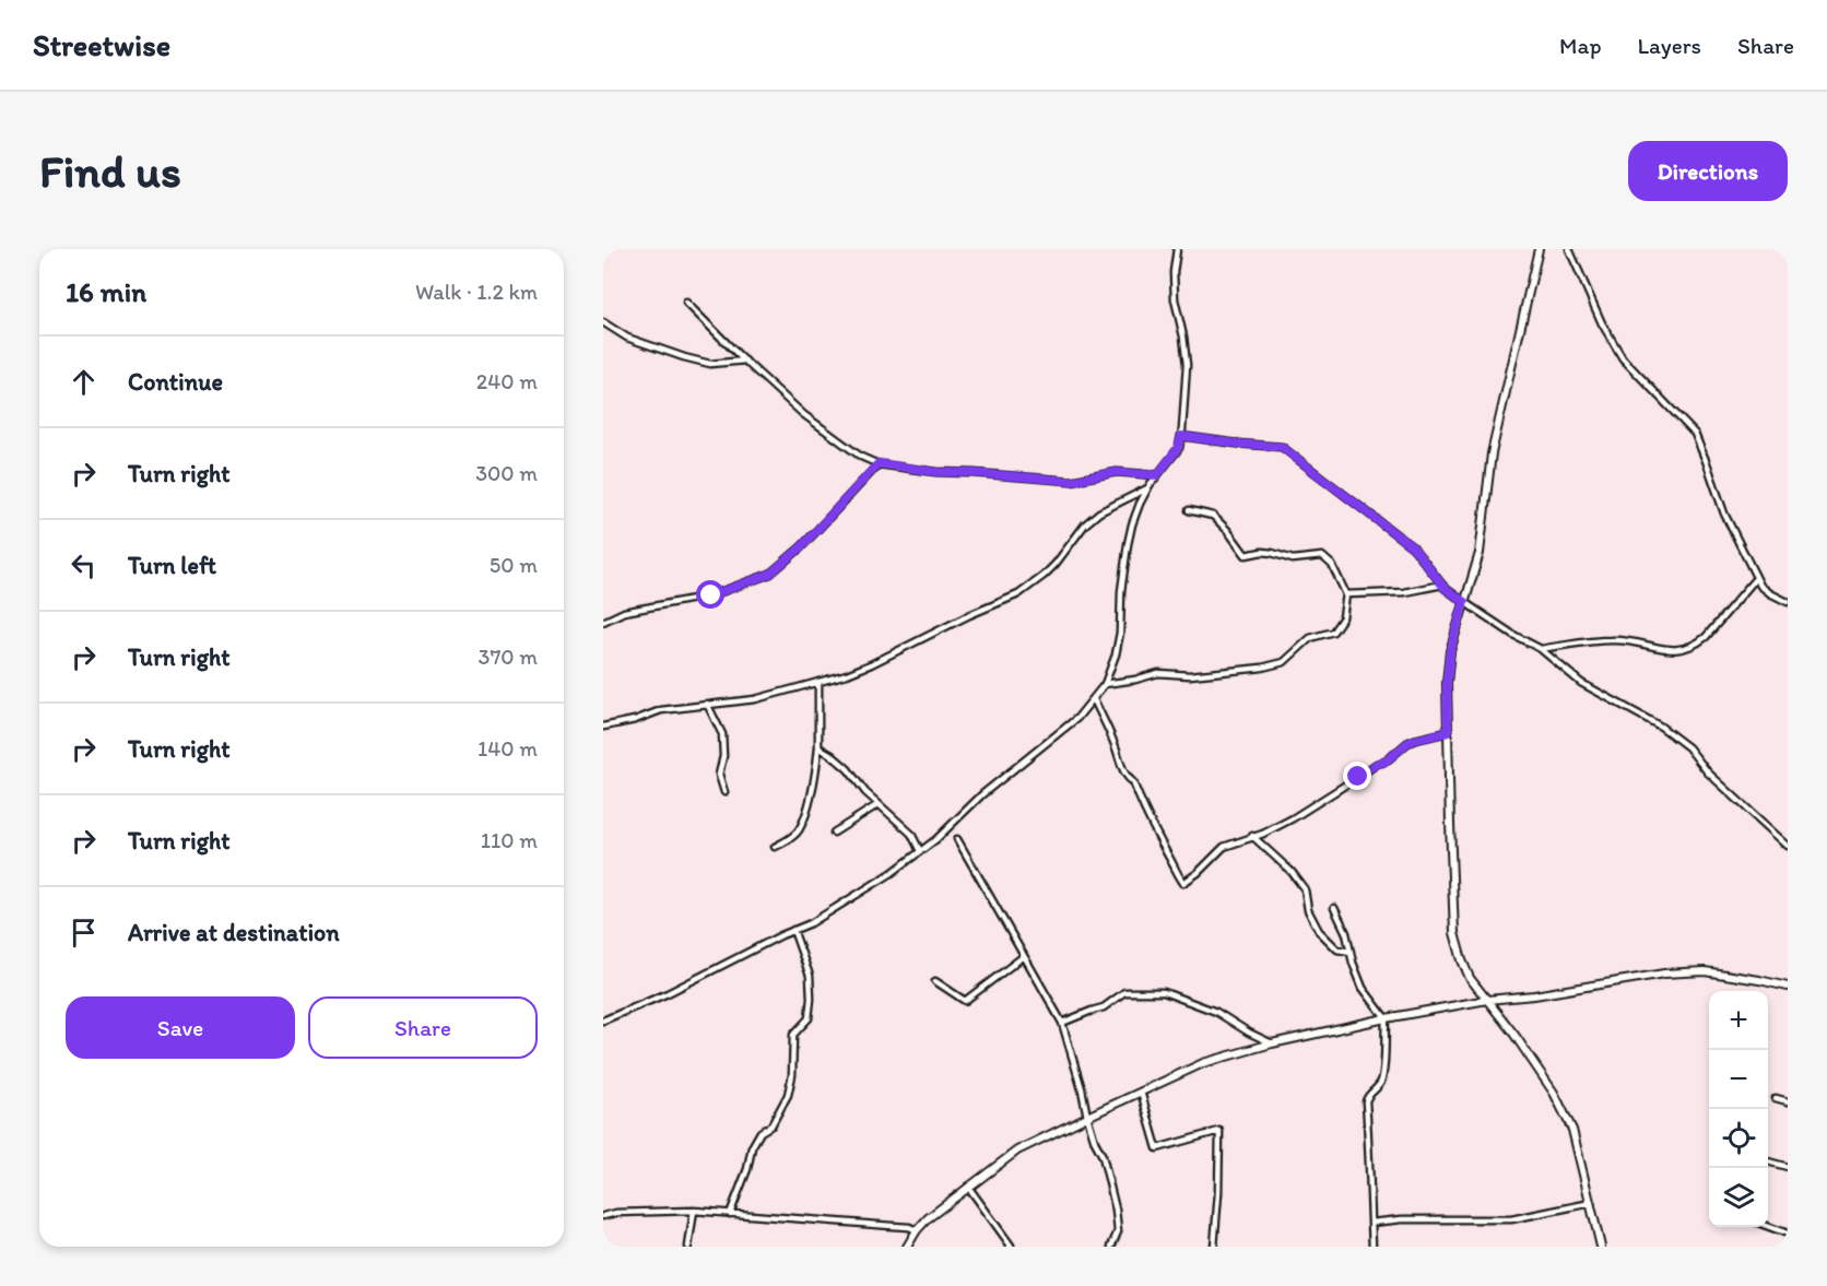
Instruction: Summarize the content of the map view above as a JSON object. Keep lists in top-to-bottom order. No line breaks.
{"page":{"header":"Streetwise","nav":["Map","Layers","Share"],"buttons":["Directions",["Save","Share"]],"title":"Find us","heading":["16 min","Walk · 1.2 km"],"list":[["Continue","240 m"],["Turn right","300 m"],["Turn left","50 m"],["Turn right","370 m"],["Turn right","140 m"],["Turn right","110 m"],"Arrive at destination"],"map_buttons":["+","−"]}}
